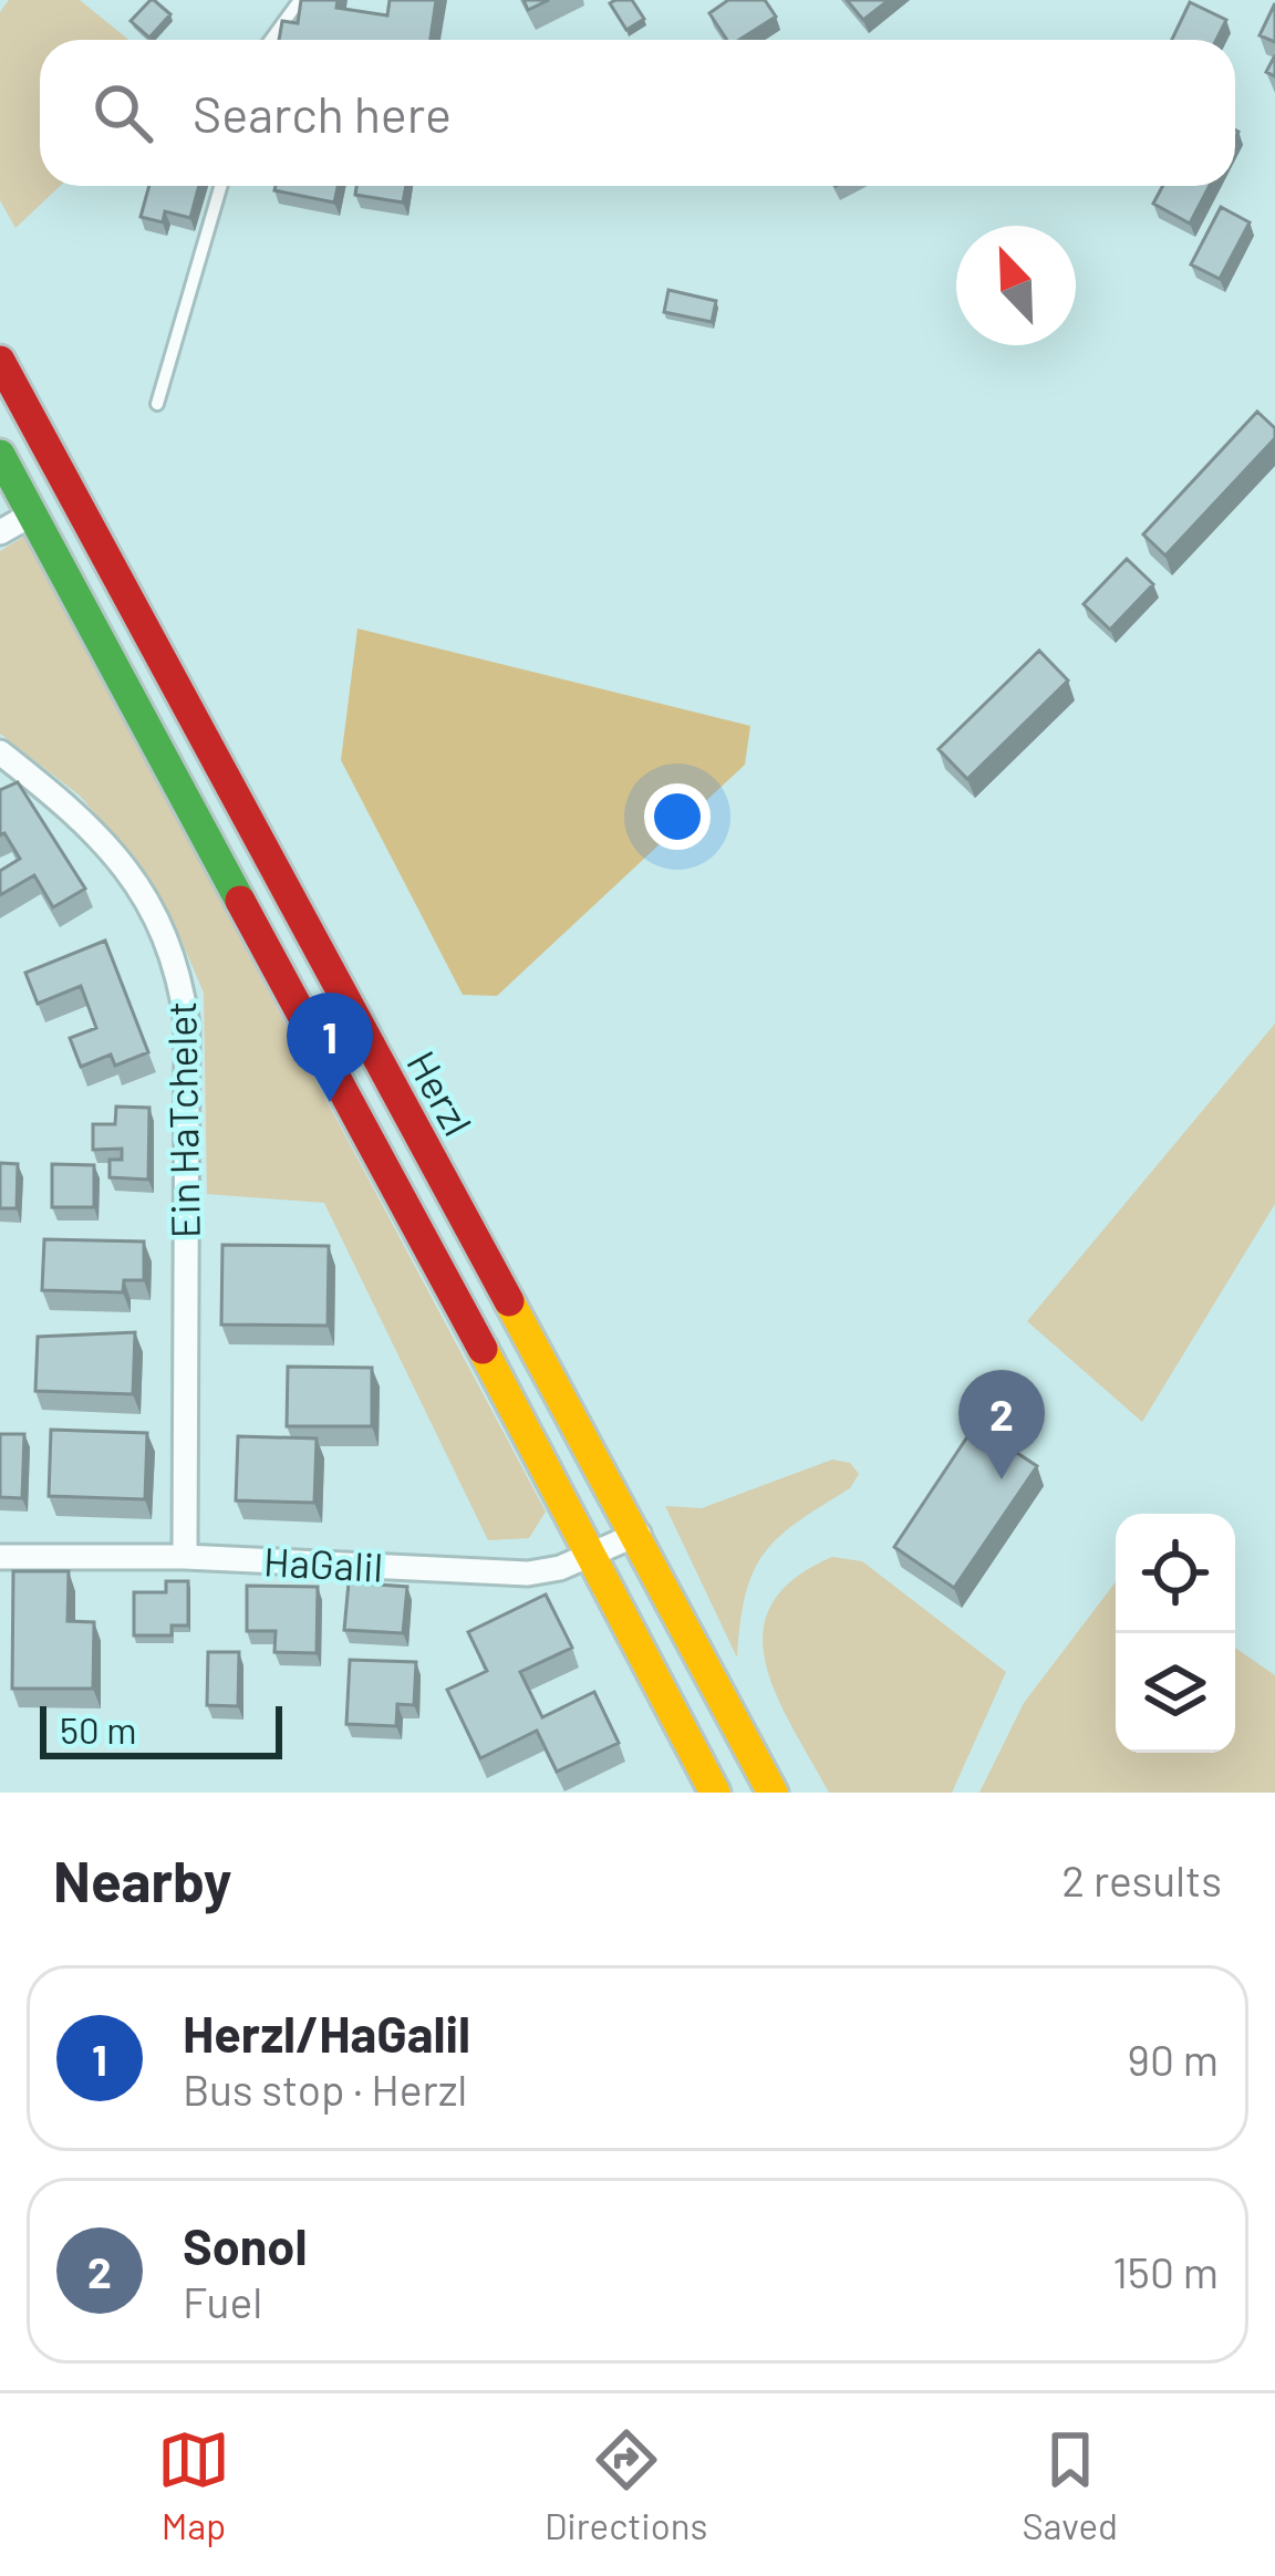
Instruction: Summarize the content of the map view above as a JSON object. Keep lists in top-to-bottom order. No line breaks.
{"streets":{"main road":["Herzl"],"street":["Ein HaTchelet","HaGalil"]},"crossings":[["Herzl","HaGalil"],["Ein HaTchelet","HaGalil"]],"scale_bar":"50 m","north":"top left","page":{"search":"Search here","pins":["1","2"],"scale":"50 m","heading":["Nearby","2 results"],"list":[{"mark":"1","name":"Herzl/HaGalil","note":"Bus stop · Herzl","value":"90 m"},{"mark":"2","name":"Sonol","note":"Fuel","value":"150 m"}],"nav":["Map","Directions","Saved"]}}
